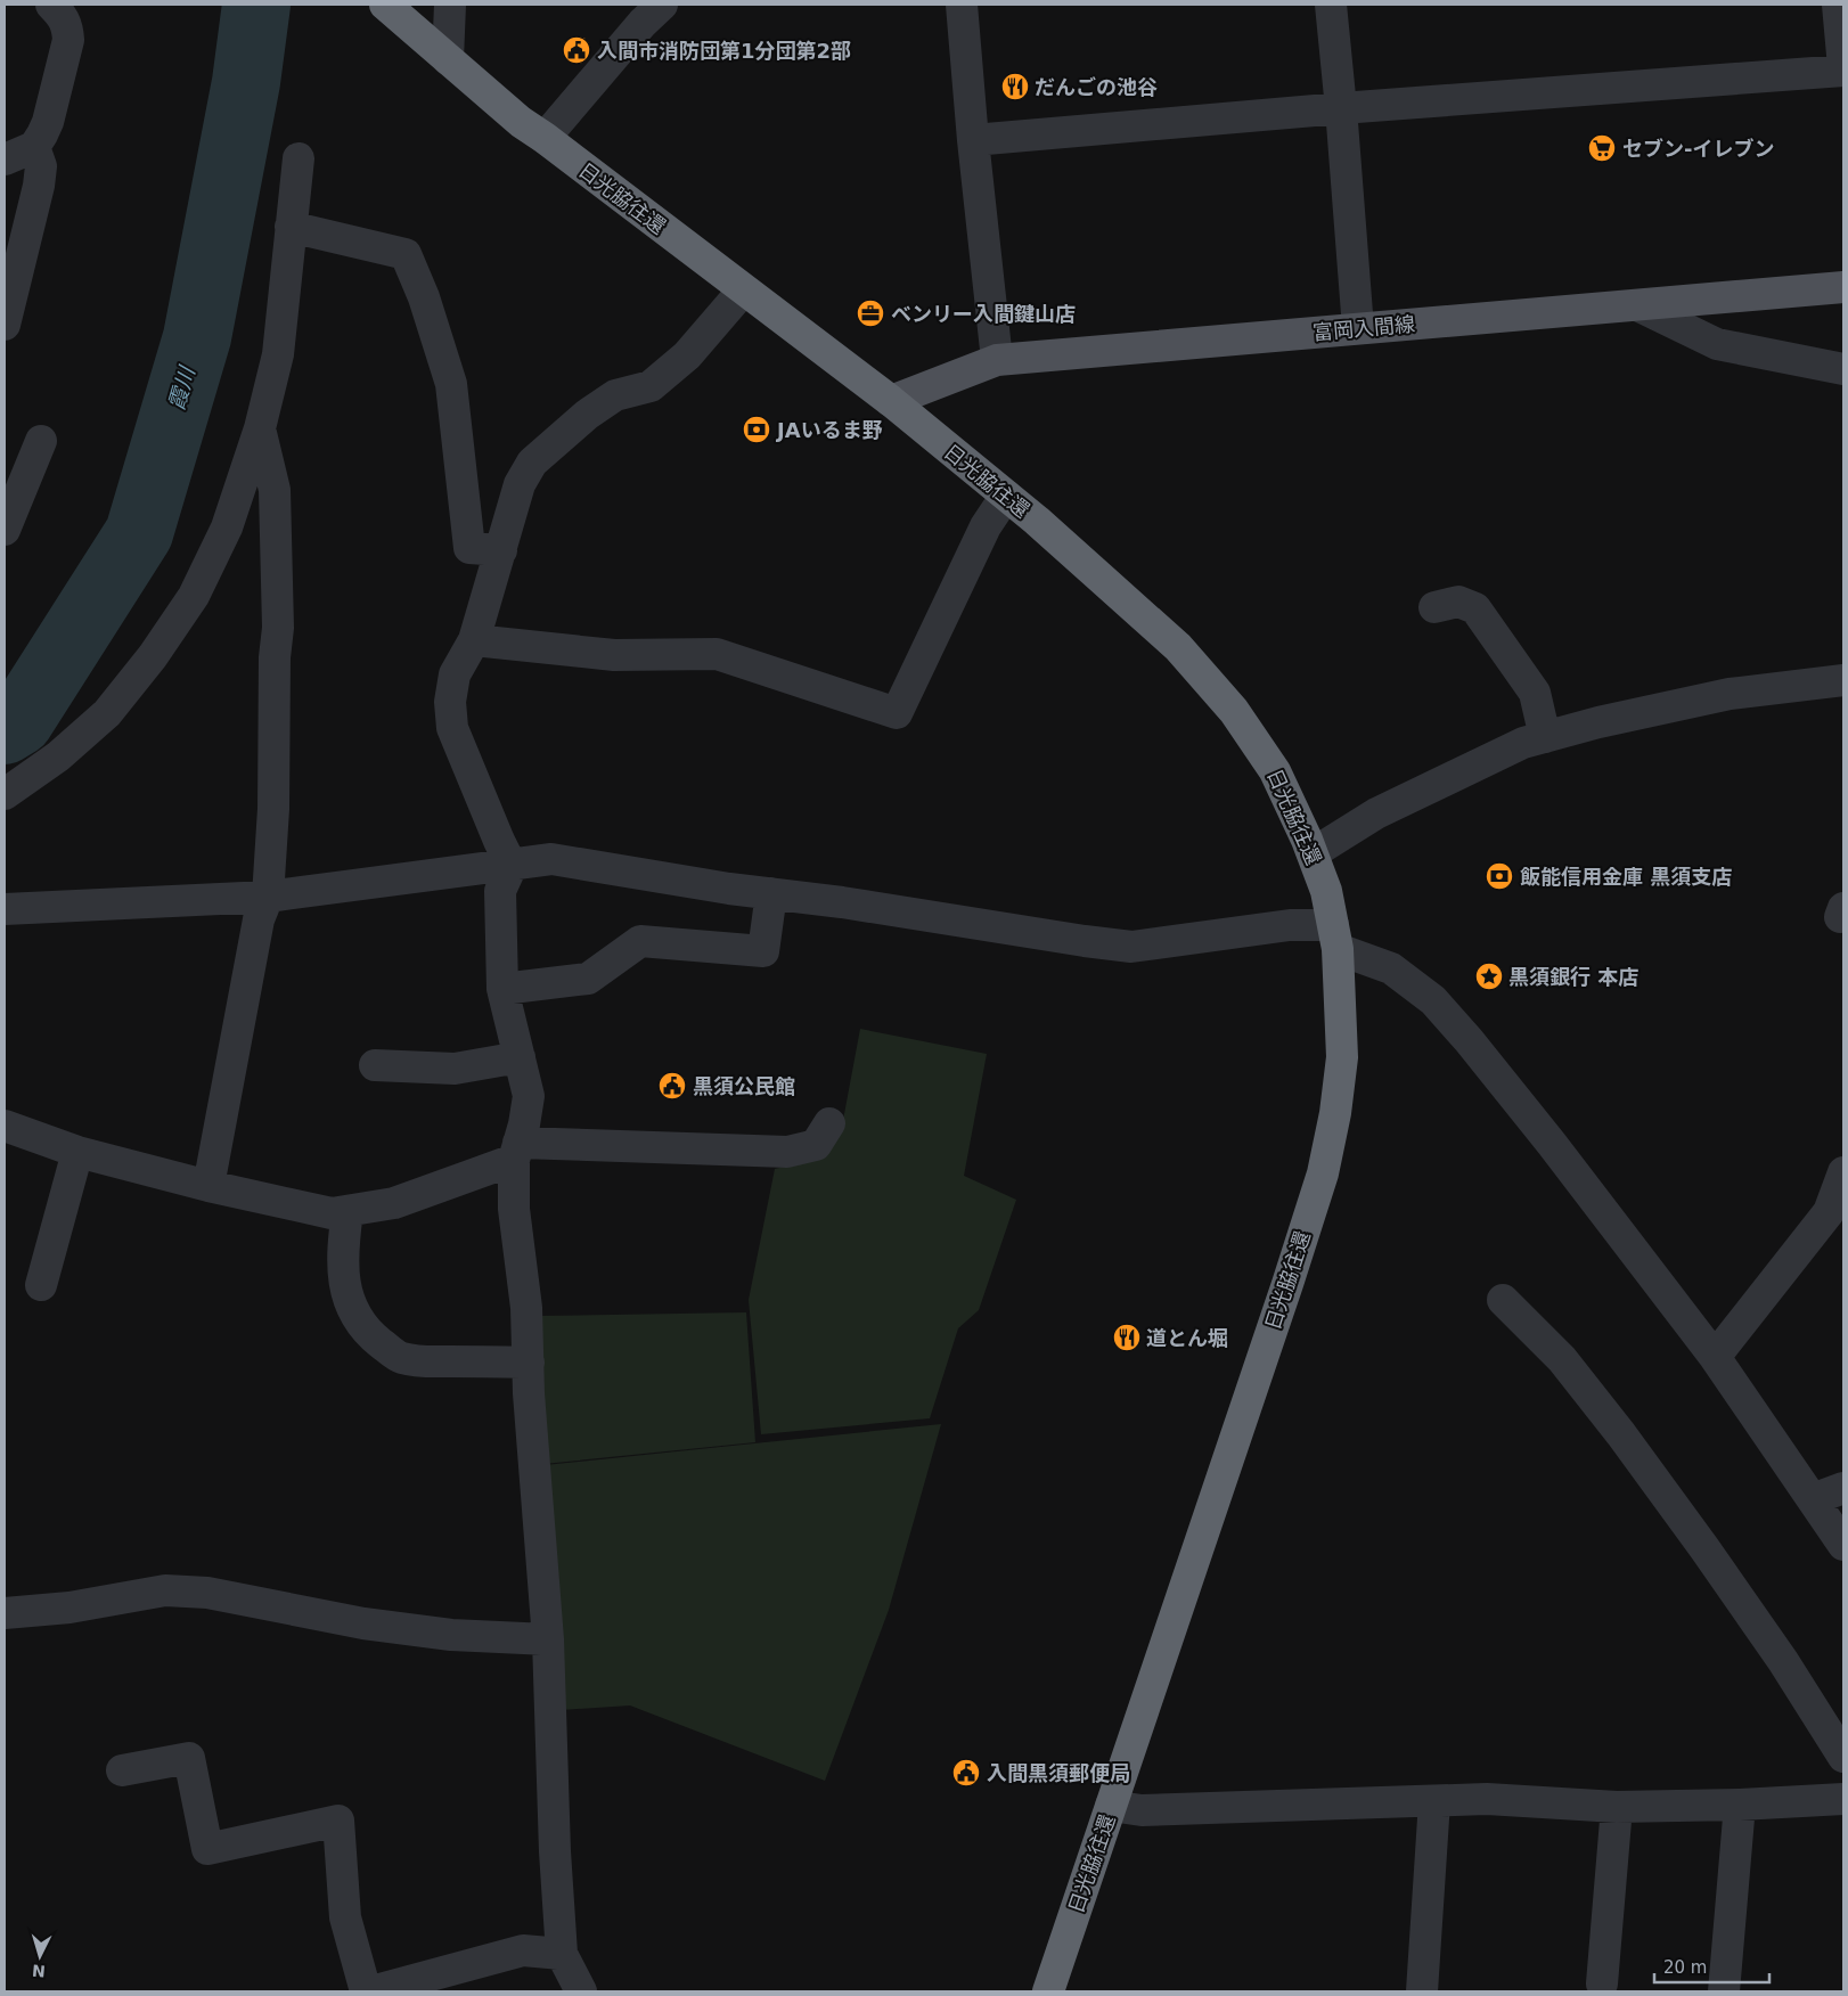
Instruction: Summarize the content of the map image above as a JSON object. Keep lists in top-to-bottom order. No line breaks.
{"streets":{"highway":["日光脇往還"],"main road":["富岡入間線"]},"crossings":[["日光脇往還","富岡入間線"]],"water":["霞川"],"places":{"public building":["入間市消防団第1分団第2部","黒須公民館","入間黒須郵便局"],"restaurant":["だんごの池谷","道とん堀"],"supermarket":["セブン-イレブン"],"office":["ベンリー入間鍵山店"],"bank":["JAいるま野","飯能信用金庫 黒須支店"],"place":["黒須銀行 本店"]},"scale_bar":"20 m","north":"bottom"}
